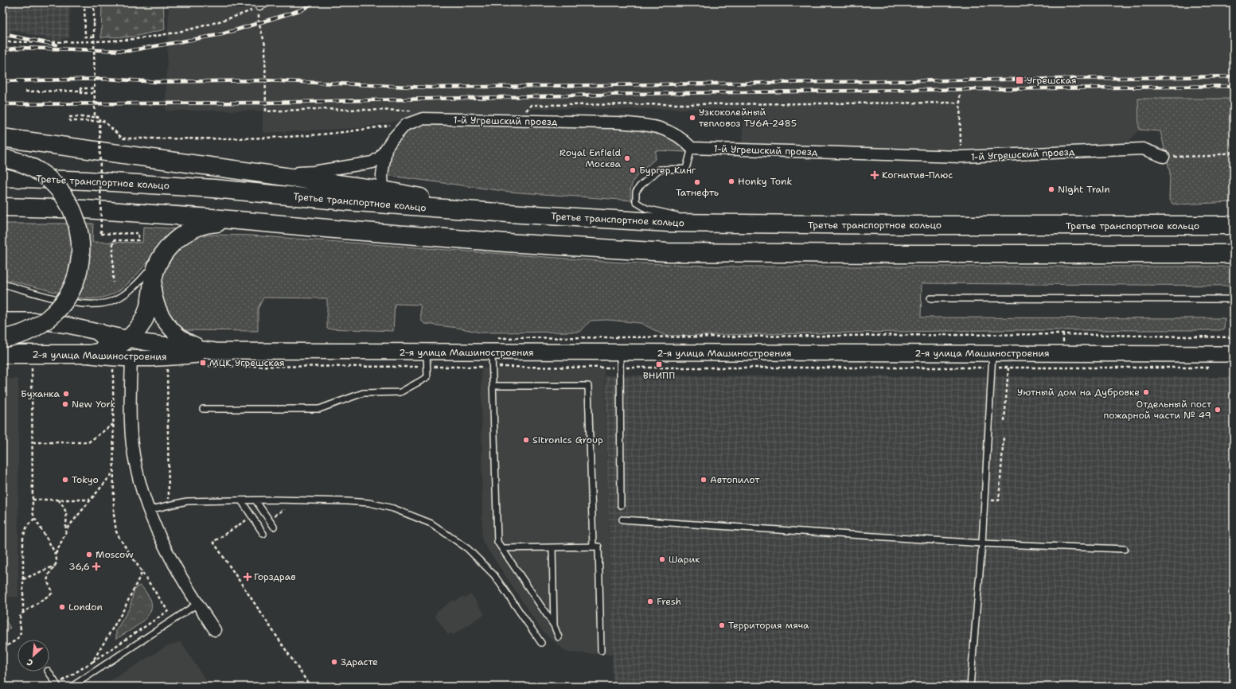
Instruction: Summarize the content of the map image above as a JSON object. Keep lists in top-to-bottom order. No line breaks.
{"streets":{"main road":["Третье транспортное кольцо","2-я улица Машиностроения"],"street":["1-й Угрешский проезд"]},"places":{"transit":["Угрешская","МЦК Угрешская","ВНИПП"],"other":["Узкоколейный тепловоз ТУ6А-2485","Royal Enfield Москва","Бургер Кинг","Honky Tonk","Татнефть","Night Train","Уютный дом на Дубровке","Буханка","New York","Отдельный пост пожарной части № 49","Sitronics Group","Tokyo","Автопилот","Moscow","Шарик","Fresh","London","Территория мяча","Здрасте"],"health":["Когнитив-Плюс","36,6","Горздрав"]},"north":"bottom left"}
